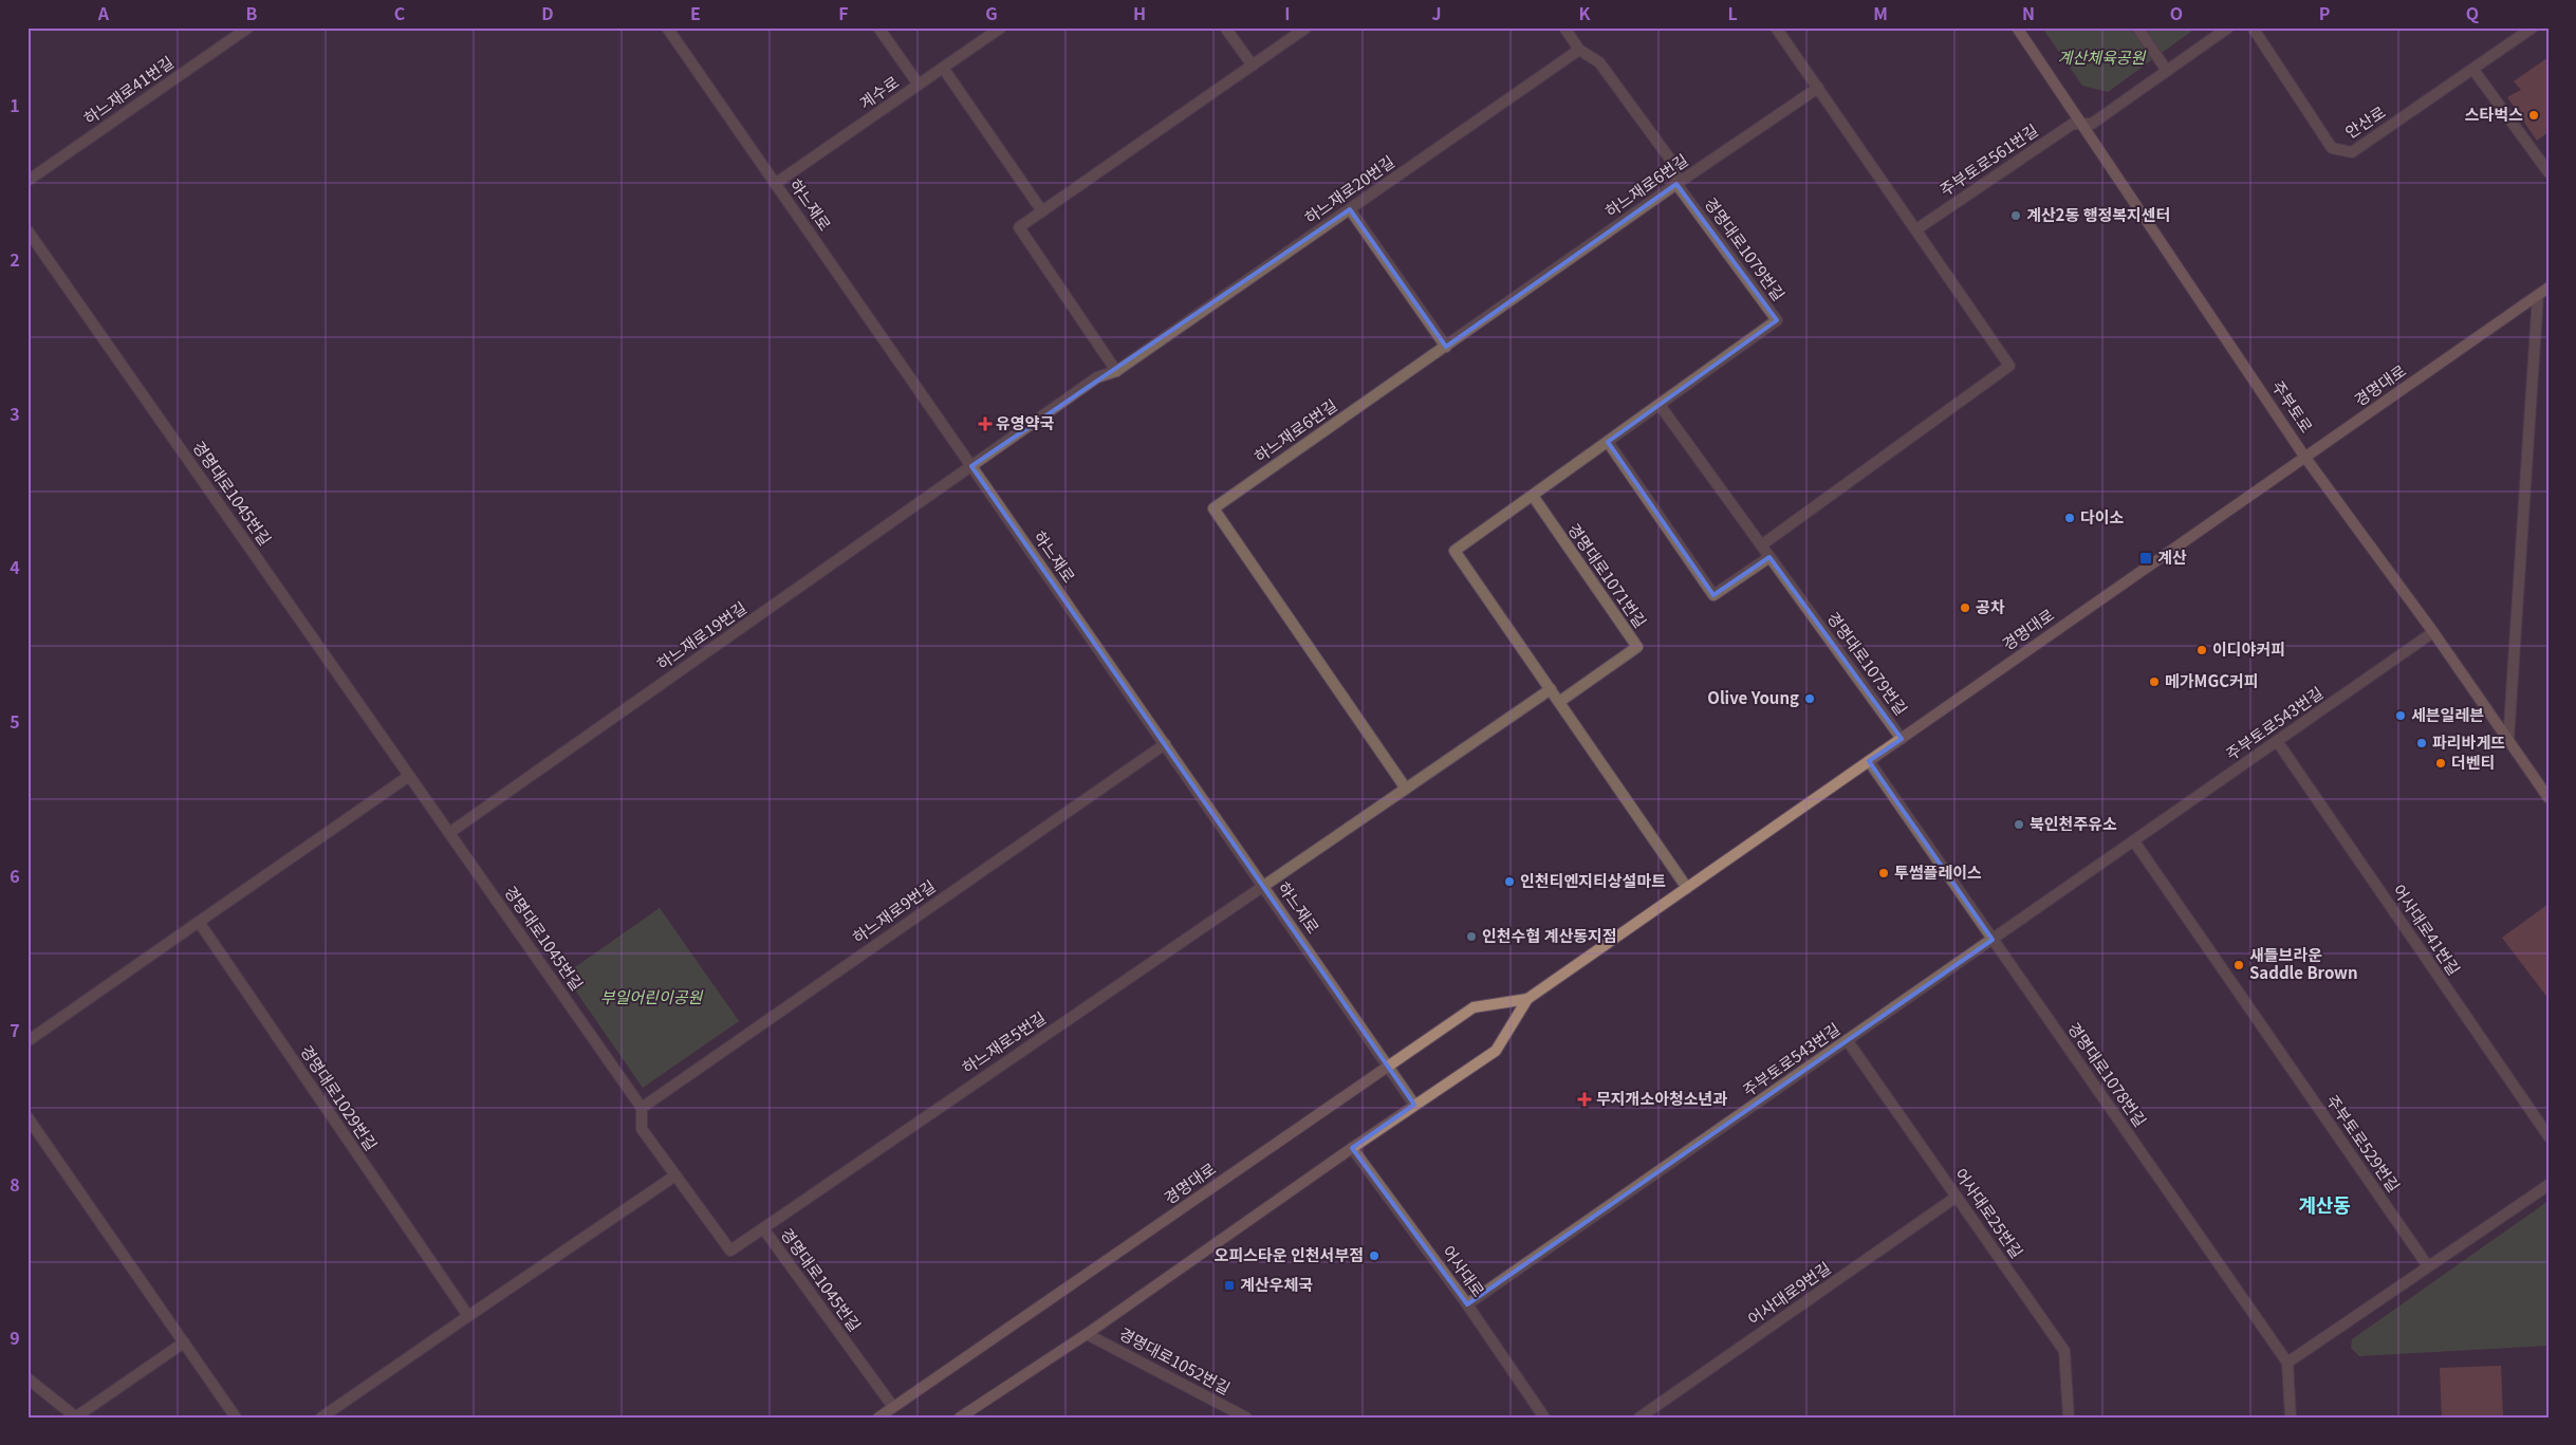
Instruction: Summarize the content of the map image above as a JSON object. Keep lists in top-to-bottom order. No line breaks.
{"streets":{"street":["하느재로41번길","계수로","안산로","주부토로561번길","하느재로6번길","하느재로20번길","하느재로","경명대로1079번길","경명대로","주부토로","경명대로1045번길","경명대로1071번길","하느재로19번길","주부토로543번길","하느재로9번길","어사대로41번길","하느재로5번길","경명대로1078번길","경명대로1029번길","주부토로529번길","어사대로25번길","어사대로","어사대로9번길","경명대로1052번길"]},"crossings":[["계수로","하느재로"],["주부토로561번길","주부토로"],["하느재로6번길","경명대로1079번길"],["하느재로20번길","하느재로"],["하느재로20번길","하느재로19번길"],["하느재로","경명대로"],["하느재로","하느재로19번길"],["하느재로","하느재로9번길"],["하느재로","하느재로5번길"],["경명대로1079번길","경명대로"],["경명대로1079번길","경명대로1071번길"],["경명대로","주부토로"],["경명대로","경명대로1045번길"],["경명대로","경명대로1078번길"],["경명대로","어사대로"],["경명대로","경명대로1052번길"],["주부토로","주부토로543번길"],["경명대로1045번길","하느재로19번길"],["경명대로1045번길","하느재로9번길"],["경명대로1045번길","하느재로5번길"],["주부토로543번길","어사대로41번길"],["주부토로543번길","경명대로1078번길"],["주부토로543번길","주부토로529번길"],["주부토로543번길","어사대로25번길"],["주부토로543번길","어사대로"],["어사대로25번길","어사대로9번길"]],"districts":["계산동"],"parks":["계산체육공원","부일어린이공원"],"places":{"other":["스타벅스","계산2동 행정복지센터","다이소","공차","이디야커피","메가MGC커피","Olive Young","세븐일레븐","파리바게뜨","더벤티","북인천주유소","투썸플레이스","인천티엔지티상설마트","인천수협 계산동지점","새들브라운 Saddle Brown","오피스타운 인천서부점"],"health":["유영약국","무지개소아청소년과"],"transit":["계산","계산우체국"]},"grid":{"columns":["A","B","C","D","E","F","G","H","I","J","K","L","M","N","O","P","Q"],"rows":["1","2","3","4","5","6","7","8","9"]}}
